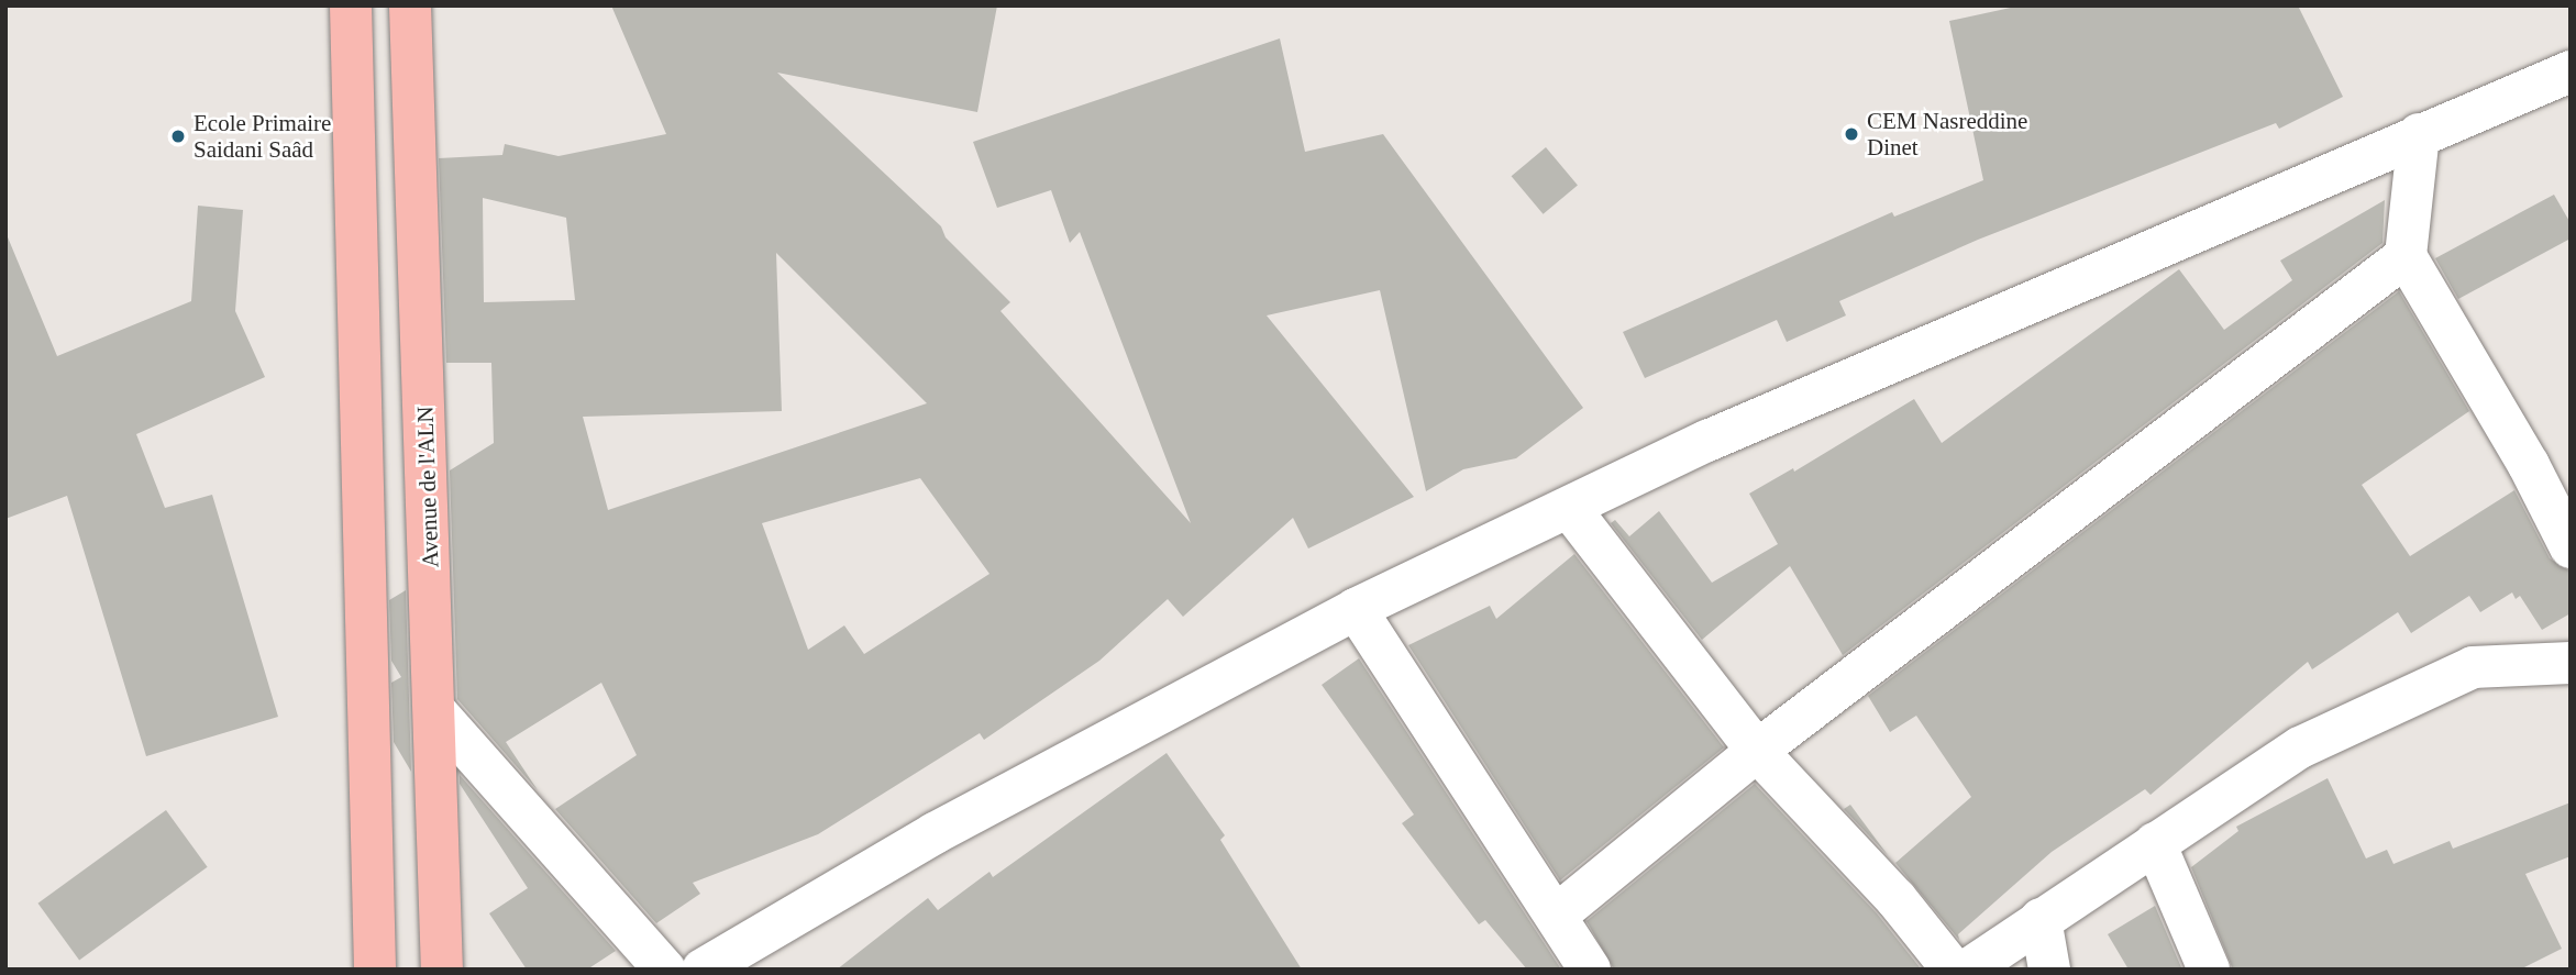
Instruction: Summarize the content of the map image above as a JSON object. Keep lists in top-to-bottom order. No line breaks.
{"streets":{"main road":["Avenue de l'ALN"]},"places":["CEM Nasreddine Dinet","Ecole Primaire Saidani Saâd"]}
